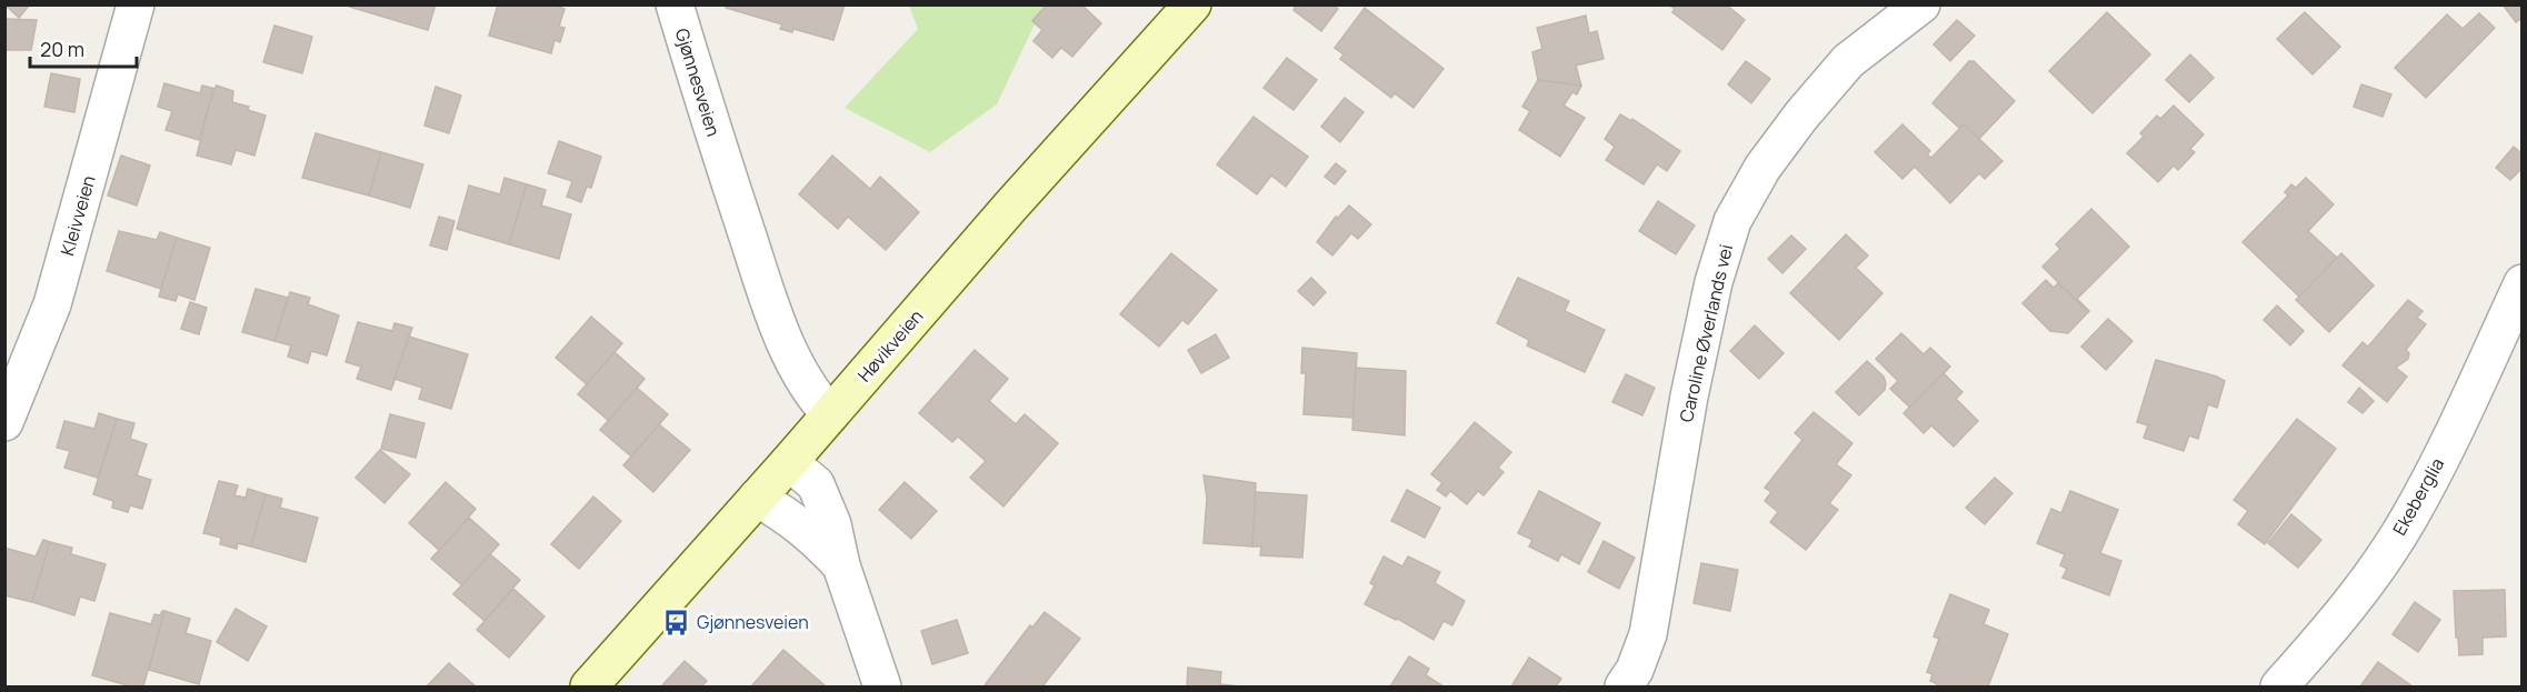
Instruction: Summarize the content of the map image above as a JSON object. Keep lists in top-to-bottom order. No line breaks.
{"streets":{"main road":["Høvikveien"],"street":["Gjønnesveien","Kleivveien","Caroline Øverlands vei","Ekeberglia"]},"crossings":[["Gjønnesveien","Høvikveien"]],"places":{"bus stop":["Gjønnesveien"]},"scale_bar":"20 m"}
